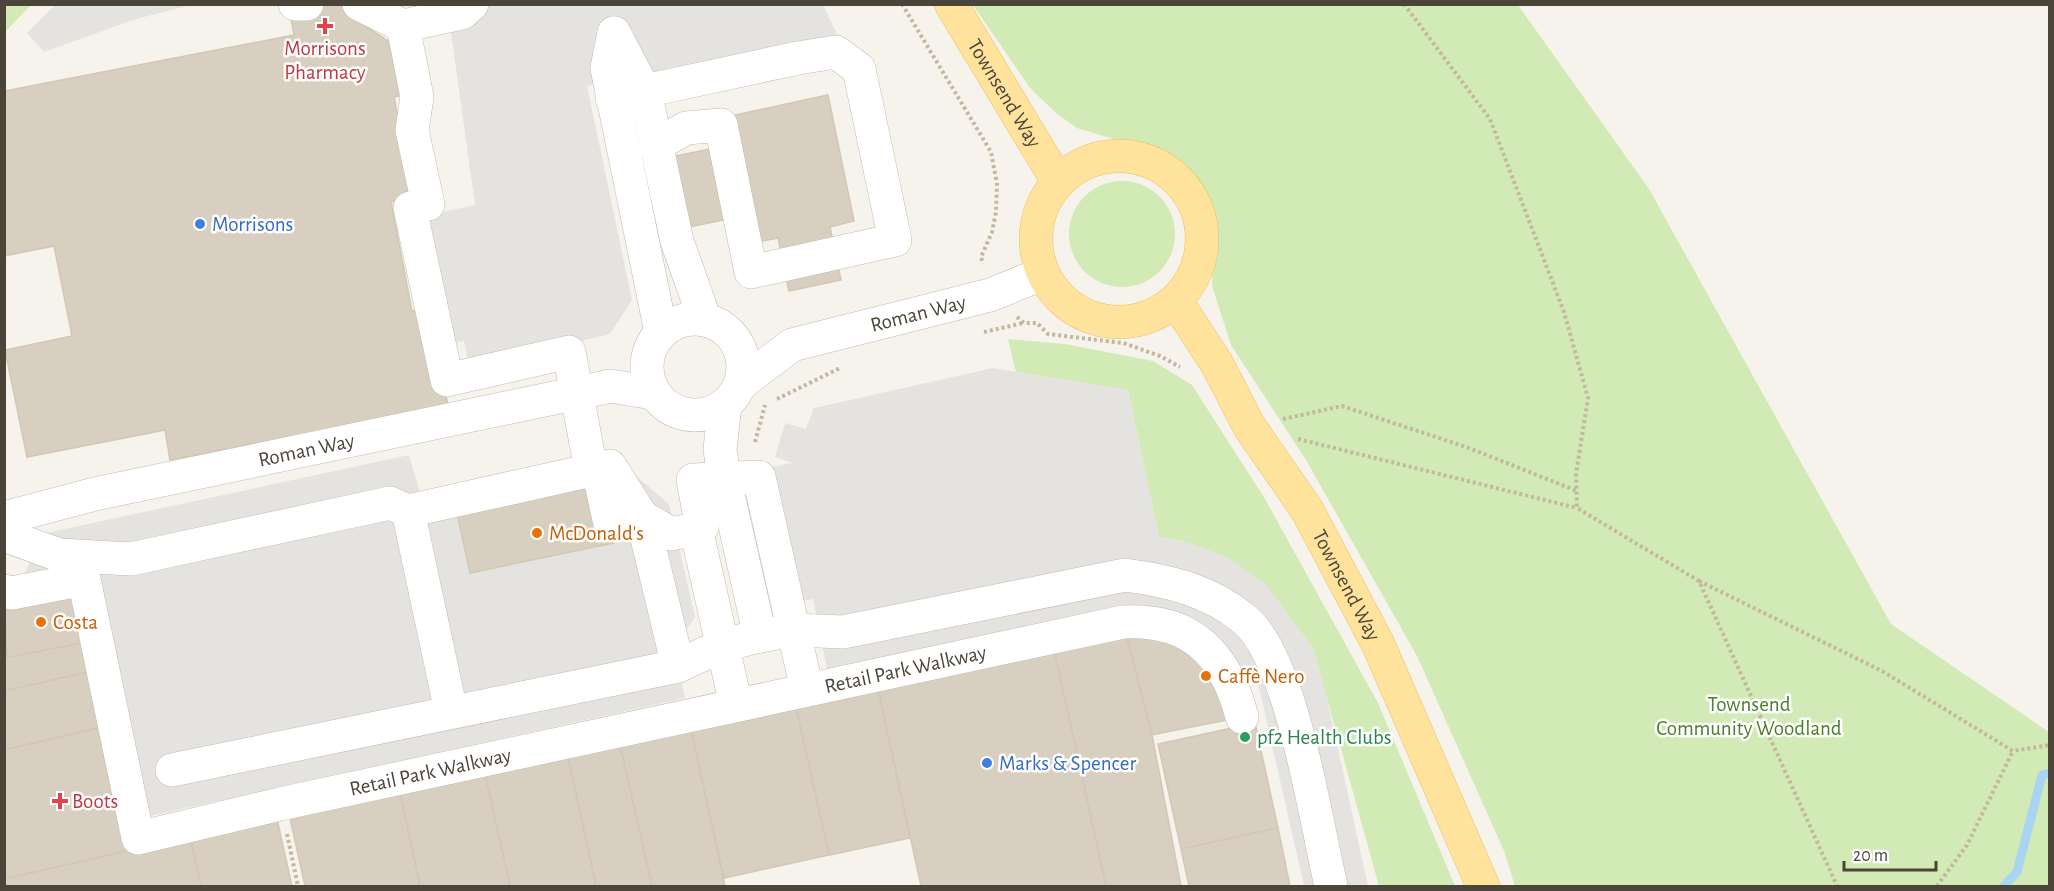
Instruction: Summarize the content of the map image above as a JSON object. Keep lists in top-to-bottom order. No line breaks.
{"streets":{"main road":["Townsend Way"],"street":["Roman Way","Retail Park Walkway"]},"crossings":[["Townsend Way","Roman Way"]],"parks":["Townsend Community Woodland"],"places":{"health":["Morrisons Pharmacy","Boots"],"other":["Morrisons","McDonald's","Costa","Caffè Nero","pf2 Health Clubs","Marks & Spencer"]},"scale_bar":"20 m"}
